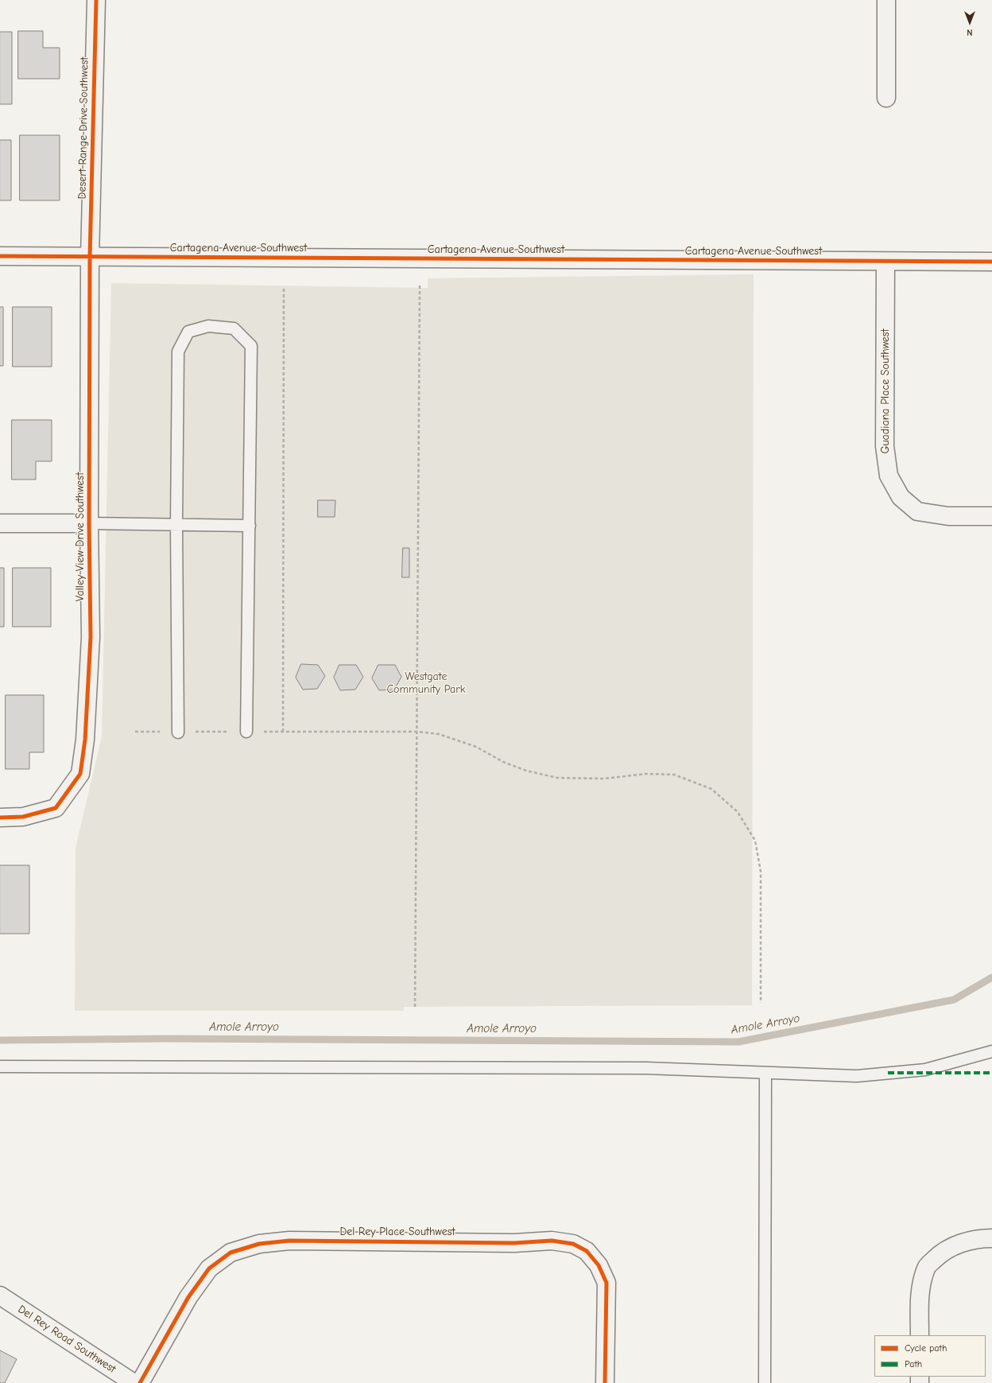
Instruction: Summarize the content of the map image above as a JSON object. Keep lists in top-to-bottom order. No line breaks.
{"streets":{"street":["Desert Range Drive Southwest","Cartagena Avenue Southwest","Guadiana Place Southwest","Valley View Drive Southwest","Del Rey Place Southwest","Del Rey Road Southwest"]},"crossings":[["Desert Range Drive Southwest","Cartagena Avenue Southwest"],["Desert Range Drive Southwest","Valley View Drive Southwest"],["Cartagena Avenue Southwest","Guadiana Place Southwest"],["Cartagena Avenue Southwest","Valley View Drive Southwest"]],"water":["Amole Arroyo"],"parks":["Westgate Community Park"],"legend":["Cycle path","Path"],"north":"bottom"}
